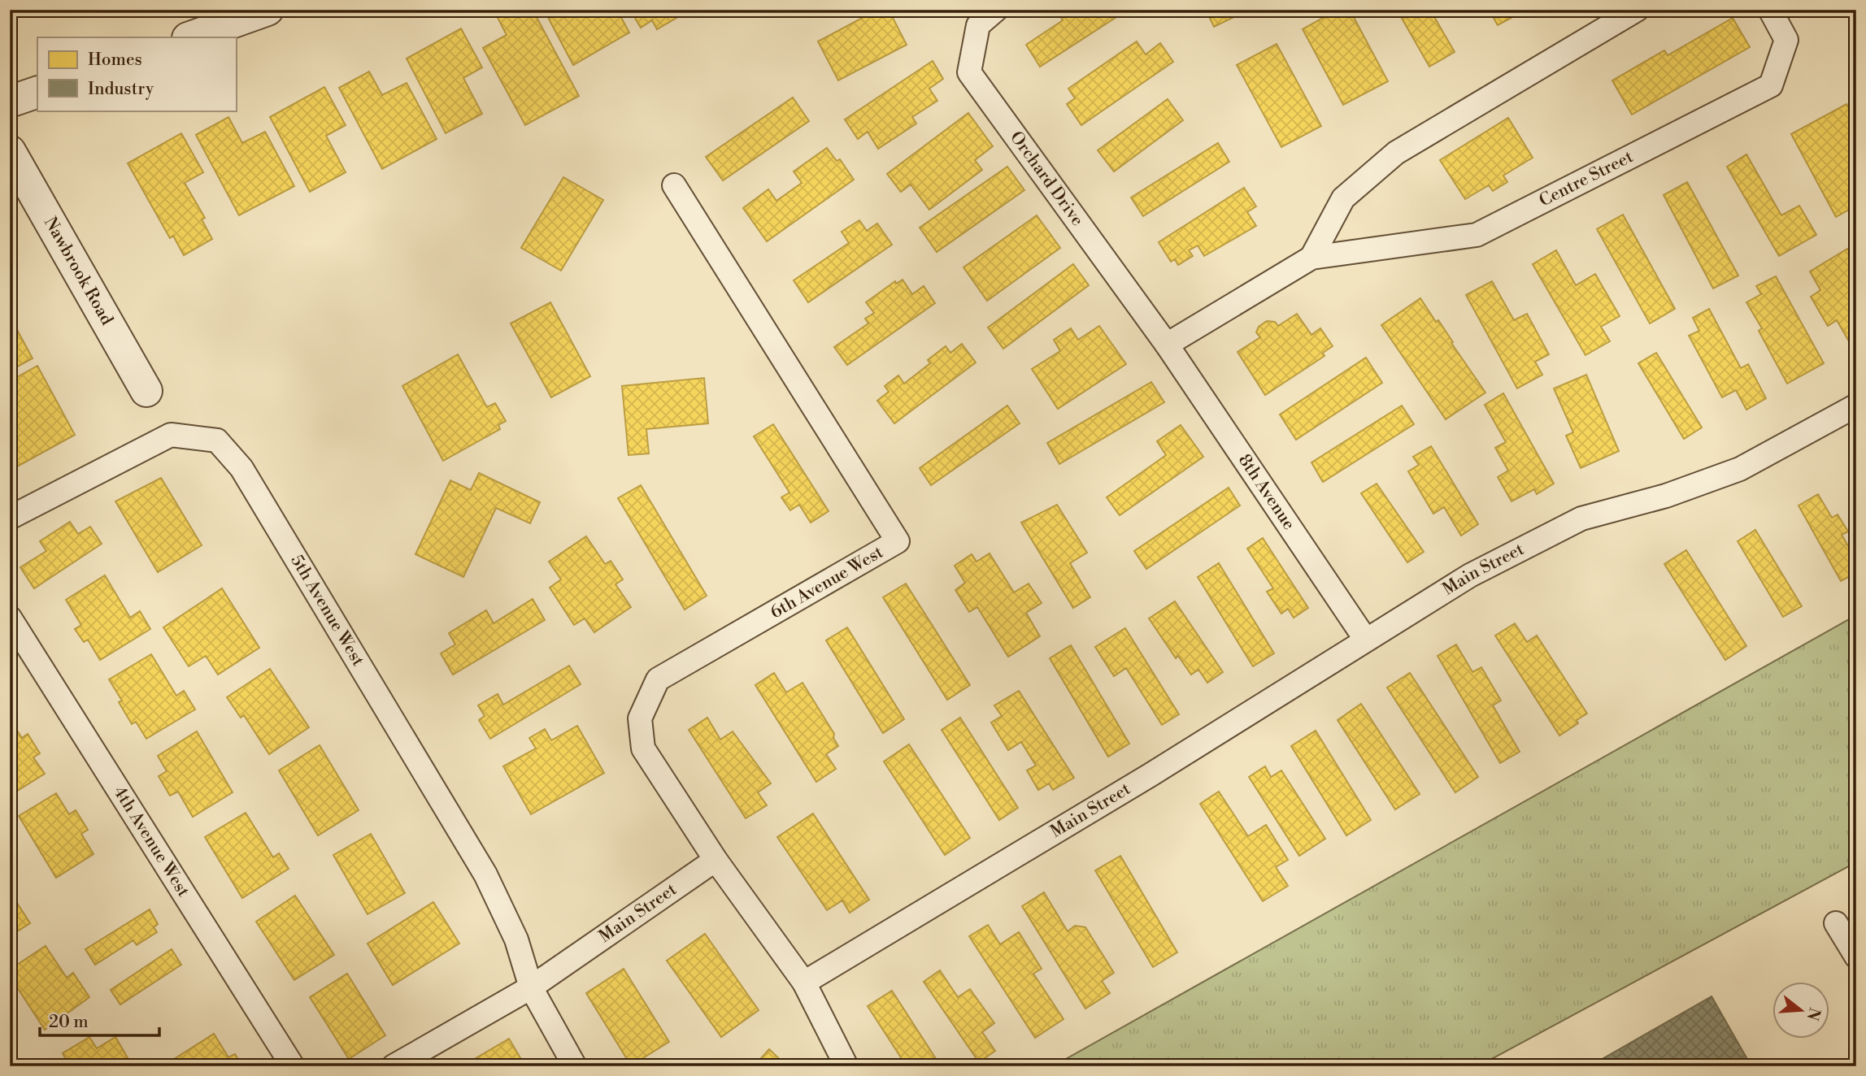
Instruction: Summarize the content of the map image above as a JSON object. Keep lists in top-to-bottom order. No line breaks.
{"streets":{"street":["Nawbrook Road"],"lane":["Orchard Drive","Centre Street","8th Avenue","Main Street","6th Avenue West","5th Avenue West","4th Avenue West"]},"crossings":[["Orchard Drive","Centre Street"],["Orchard Drive","8th Avenue"],["Centre Street","8th Avenue"],["8th Avenue","Main Street"],["Main Street","6th Avenue West"],["Main Street","5th Avenue West"]],"legend":["Homes","Industry"],"scale_bar":"20 m","north":"right"}
